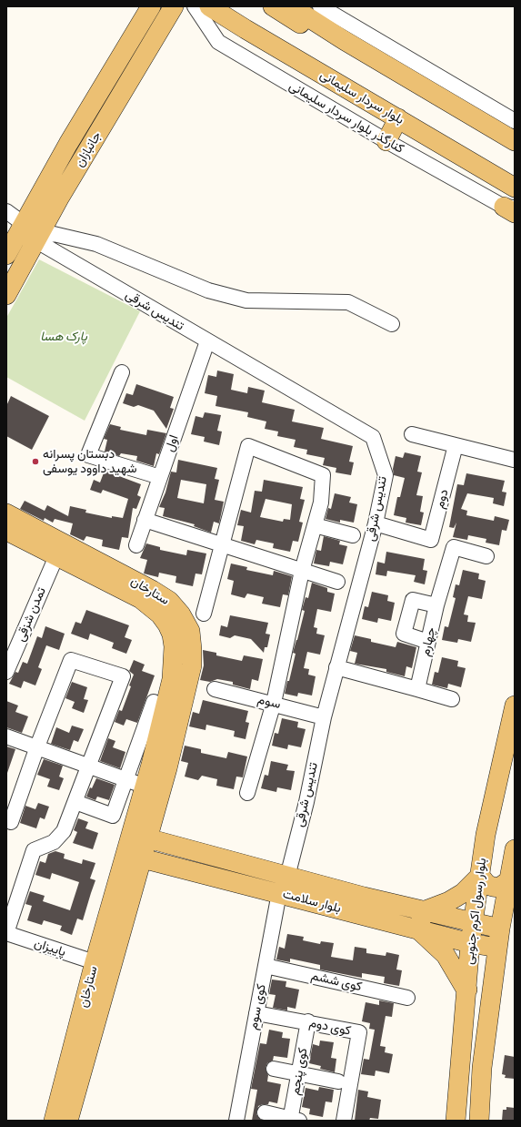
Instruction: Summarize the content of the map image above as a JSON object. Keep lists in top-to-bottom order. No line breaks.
{"streets":{"main road":["بلوار سردار سلیمانی","جانبازان","ستارخان","بلوار سلامت","بلوار رسول اکرم جنوبی"],"street":["کنارگذر بلوار سردار سلیمانی","تندیس شرقی","اول","دوم","تمدن شزقی","چهارم","سوم","پاییزان","کوی ششم","کوی سوم","کوی دوم","کوی پنجم"]},"crossings":[["جانبازان","تندیس شرقی"],["تندیس شرقی","اول"],["تندیس شرقی","سوم"],["تندیس شرقی","بلوار سلامت"],["تندیس شرقی","کوی سوم"],["ستارخان","تمدن شزقی"],["ستارخان","بلوار سلامت"],["ستارخان","پاییزان"],["بلوار سلامت","بلوار رسول اکرم جنوبی"],["بلوار سلامت","کوی سوم"],["کوی ششم","کوی سوم"],["کوی سوم","کوی دوم"],["کوی دوم","کوی پنجم"]],"parks":["پارک هسا"],"places":["دبستان پسرانه شهید داوود یوسفی"]}
